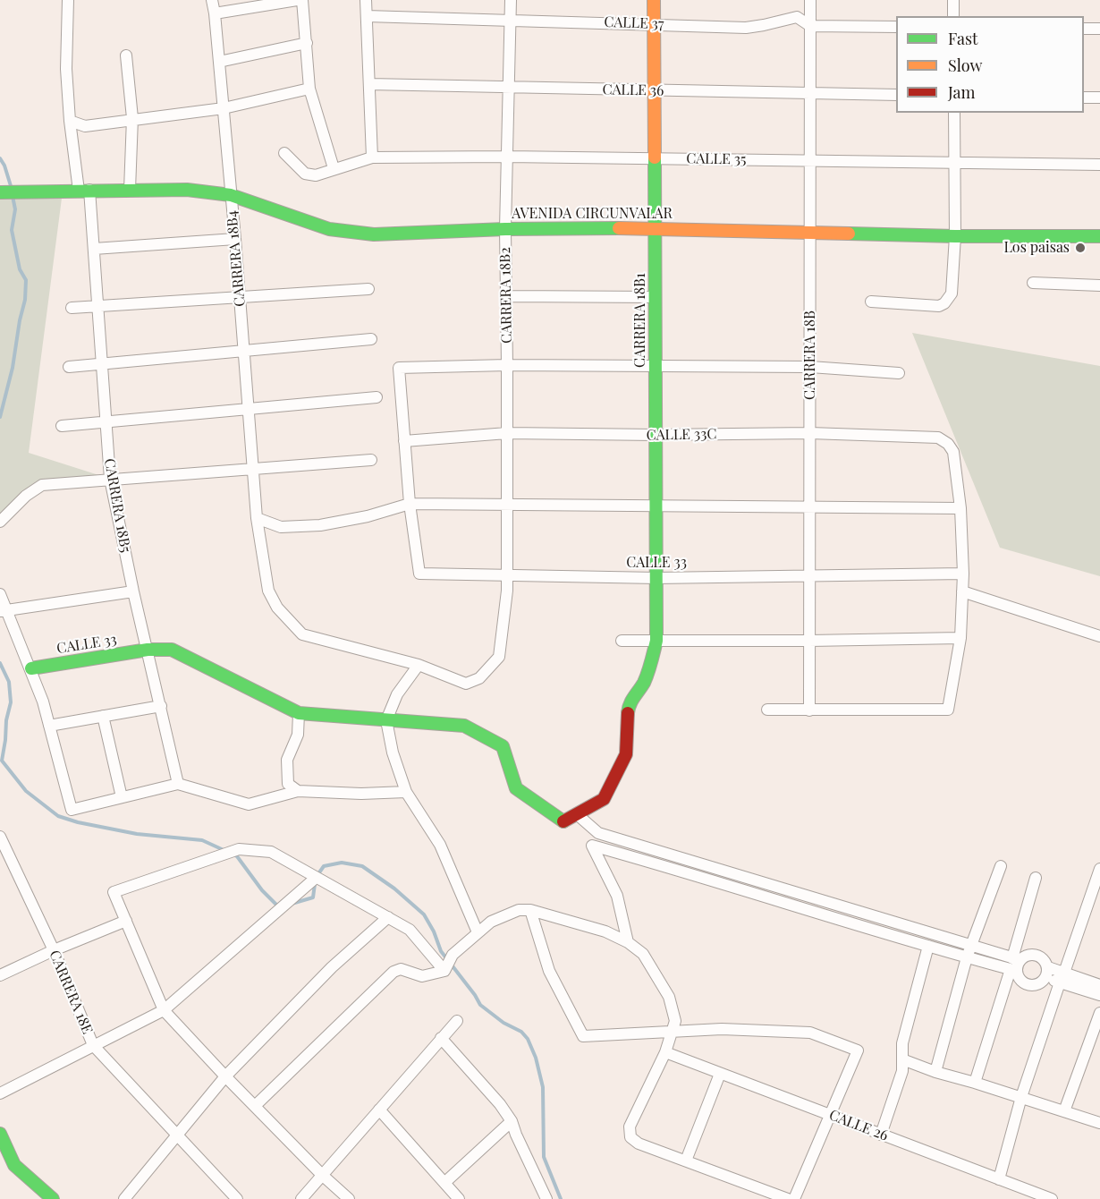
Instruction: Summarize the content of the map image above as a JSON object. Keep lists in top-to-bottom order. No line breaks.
{"streets":{"street":["CALLE 37","CALLE 36","CALLE 35","AVENIDA CIRCUNVALAR","CARRERA 18B4","CARRERA 18B2","CARRERA 18B1","CARRERA 18B","CALLE 33C","CARRERA 18B5","CALLE 33","CARRERA 18E","CALLE 26"]},"crossings":[["CALLE 37","CARRERA 18B2"],["CALLE 37","CARRERA 18B1"],["CALLE 37","CARRERA 18B"],["CALLE 36","CARRERA 18B2"],["CALLE 36","CARRERA 18B1"],["CALLE 36","CARRERA 18B"],["CALLE 35","CARRERA 18B2"],["CALLE 35","CARRERA 18B1"],["CALLE 35","CARRERA 18B"],["AVENIDA CIRCUNVALAR","CARRERA 18B4"],["AVENIDA CIRCUNVALAR","CARRERA 18B2"],["AVENIDA CIRCUNVALAR","CARRERA 18B1"],["AVENIDA CIRCUNVALAR","CARRERA 18B"],["AVENIDA CIRCUNVALAR","CARRERA 18B5"],["CARRERA 18B4","CARRERA 18B2"],["CARRERA 18B2","CALLE 33C"],["CARRERA 18B2","CALLE 33"],["CARRERA 18B1","CALLE 33C"],["CARRERA 18B1","CALLE 33"],["CARRERA 18B","CALLE 33C"],["CARRERA 18B","CALLE 33"],["CARRERA 18B5","CALLE 33"]],"places":["Los paisas"],"legend":["Fast","Slow","Jam"]}
